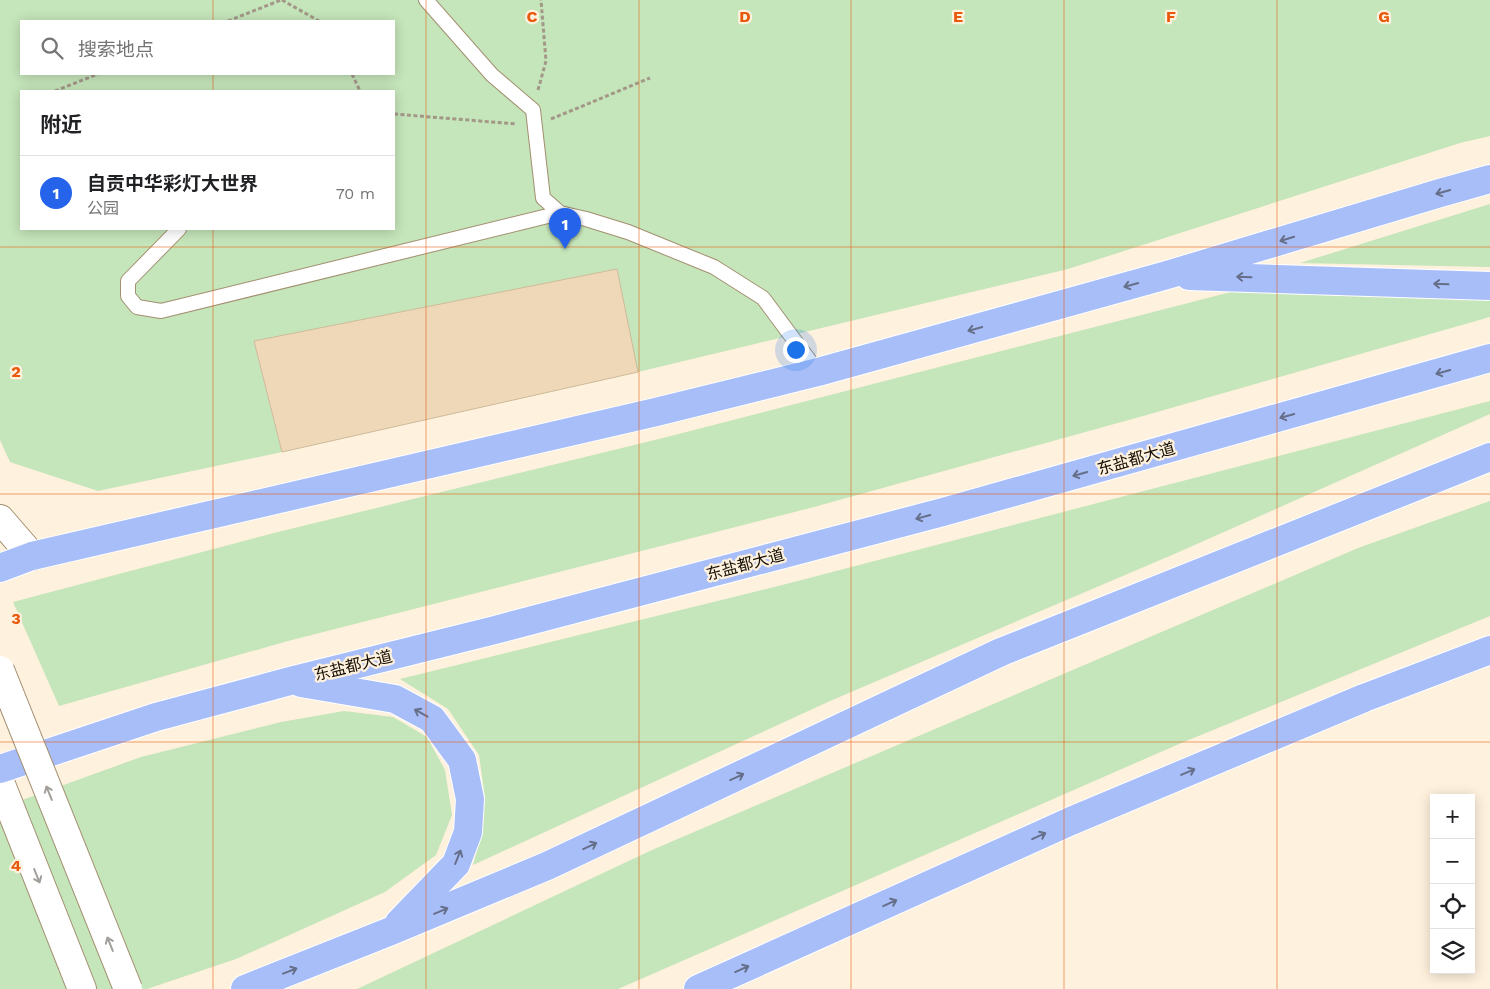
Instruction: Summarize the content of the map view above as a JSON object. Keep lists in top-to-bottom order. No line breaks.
{"streets":{"highway":["东盐都大道"]},"page":{"search":"搜索地点","heading":"附近","list":[{"mark":"1","name":"自贡中华彩灯大世界","note":"公园","value":"70 m"}],"pins":"1","map_buttons":["+","−"]},"grid":{"columns":["C","D","E","F","G"],"rows":["2","3","4"]}}
